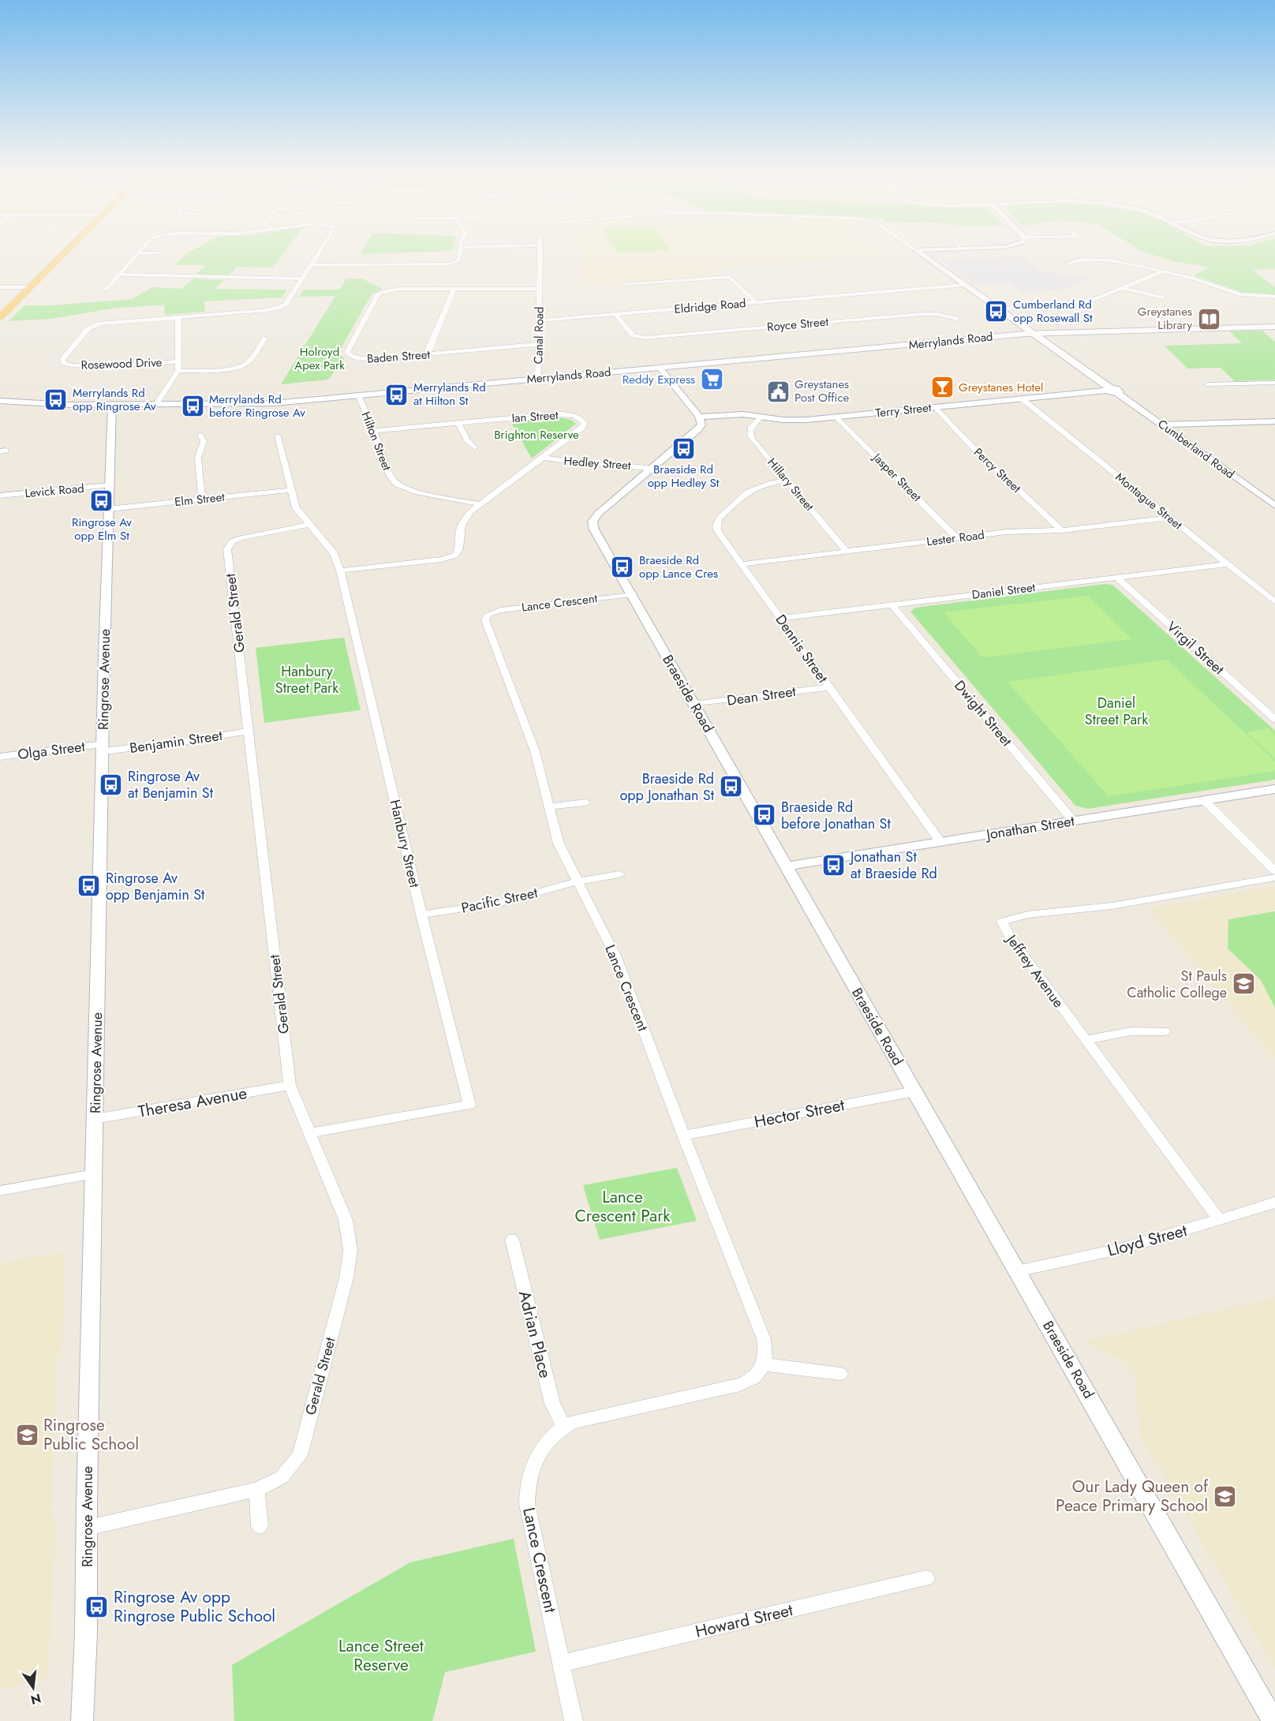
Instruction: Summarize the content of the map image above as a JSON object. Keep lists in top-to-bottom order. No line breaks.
{"streets":{"main road":["Merrylands Road"],"street":["Eldridge Road","Royce Street","Canal Road","Baden Street","Rosewood Drive","Terry Street","Ian Street","Hilton Street","Cumberland Road","Hedley Street","Percy Street","Jasper Street","Hillary Street","Levick Road","Elm Street","Montague Street","Lester Road","Daniel Street","Lance Crescent","Gerald Street","Virgil Street","Dennis Street","Ringrose Avenue","Braeside Road","Dean Street","Dwight Street","Benjamin Street","Olga Street","Jonathan Street","Hanbury Street","Pacific Street","Jeffrey Avenue","Theresa Avenue","Hector Street","Lloyd Street","Adrian Place","Howard Street"]},"crossings":[["Eldridge Road","Canal Road"],["Eldridge Road","Cumberland Road"],["Canal Road","Merrylands Road"],["Canal Road","Baden Street"],["Merrylands Road","Hilton Street"],["Merrylands Road","Cumberland Road"],["Merrylands Road","Ringrose Avenue"],["Terry Street","Cumberland Road"],["Terry Street","Percy Street"],["Terry Street","Jasper Street"],["Terry Street","Hillary Street"],["Terry Street","Montague Street"],["Terry Street","Braeside Road"],["Ian Street","Hilton Street"],["Ian Street","Hedley Street"],["Hedley Street","Braeside Road"],["Percy Street","Lester Road"],["Jasper Street","Lester Road"],["Hillary Street","Lester Road"],["Hillary Street","Dennis Street"],["Levick Road","Ringrose Avenue"],["Elm Street","Ringrose Avenue"],["Elm Street","Hanbury Street"],["Montague Street","Lester Road"],["Montague Street","Daniel Street"],["Lester Road","Dennis Street"],["Daniel Street","Virgil Street"],["Daniel Street","Dennis Street"],["Daniel Street","Dwight Street"],["Lance Crescent","Braeside Road"],["Lance Crescent","Pacific Street"],["Lance Crescent","Hector Street"],["Lance Crescent","Adrian Place"],["Lance Crescent","Howard Street"],["Gerald Street","Ringrose Avenue"],["Gerald Street","Benjamin Street"],["Gerald Street","Hanbury Street"],["Gerald Street","Theresa Avenue"],["Dennis Street","Dean Street"],["Dennis Street","Jonathan Street"],["Ringrose Avenue","Benjamin Street"],["Ringrose Avenue","Olga Street"],["Ringrose Avenue","Theresa Avenue"],["Braeside Road","Dean Street"],["Braeside Road","Jonathan Street"],["Braeside Road","Hector Street"],["Braeside Road","Lloyd Street"],["Dwight Street","Jonathan Street"],["Benjamin Street","Olga Street"],["Hanbury Street","Pacific Street"],["Jeffrey Avenue","Lloyd Street"]],"parks":["Holroyd Apex Park","Brighton Reserve","Hanbury Street Park","Daniel Street Park","Lance Crescent Park","Lance Street Reserve"],"places":{"bus stop":["Cumberland Rd opp Rosewall St","Merrylands Rd at Hilton St","Merrylands Rd opp Ringrose Av","Merrylands Rd before Ringrose Av","Braeside Rd opp Hedley St","Ringrose Av opp Elm St","Braeside Rd opp Lance Cres","Ringrose Av at Benjamin St","Braeside Rd opp Jonathan St","Braeside Rd before Jonathan St","Jonathan St at Braeside Rd","Ringrose Av opp Benjamin St","Ringrose Av opp Ringrose Public School"],"library":["Greystanes Library"],"supermarket":["Reddy Express"],"bar":["Greystanes Hotel"],"public building":["Greystanes Post Office"],"school or university":["St Pauls Catholic College","Ringrose Public School","Our Lady Queen of Peace Primary School"]},"north":"bottom"}
